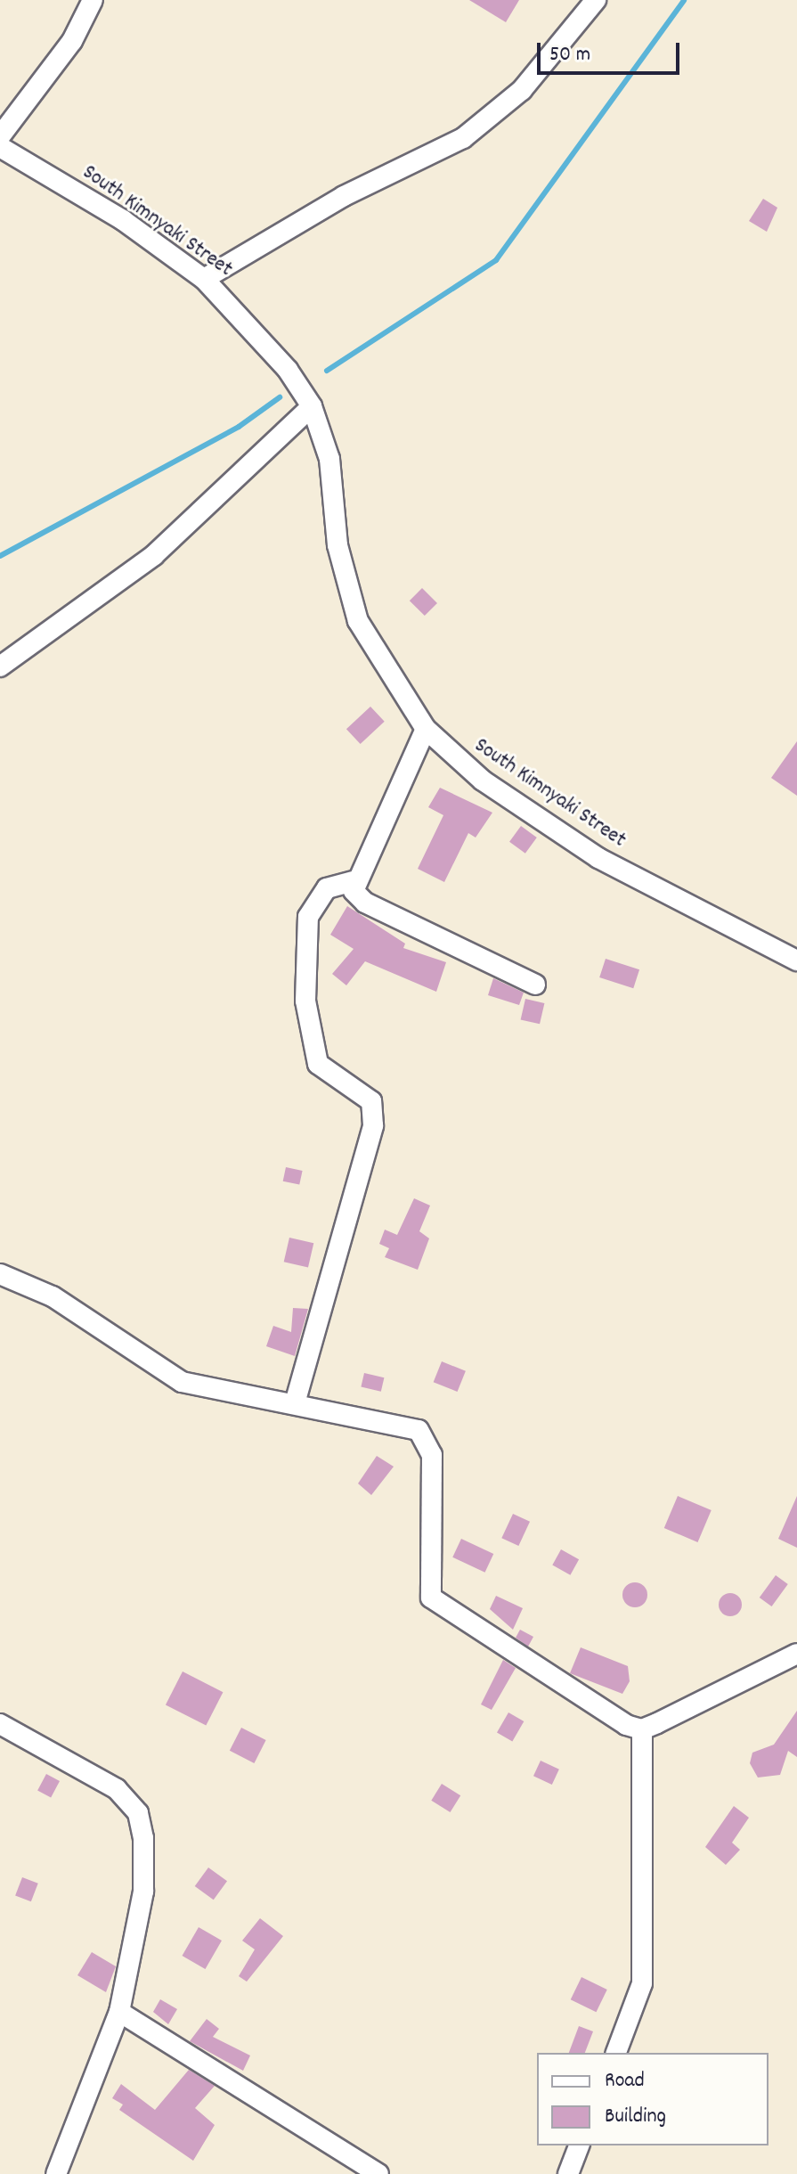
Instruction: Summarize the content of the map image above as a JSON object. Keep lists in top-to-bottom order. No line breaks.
{"streets":{"street":["South Kimnyaki Street"]},"legend":["Road","Building"],"scale_bar":"50 m"}
